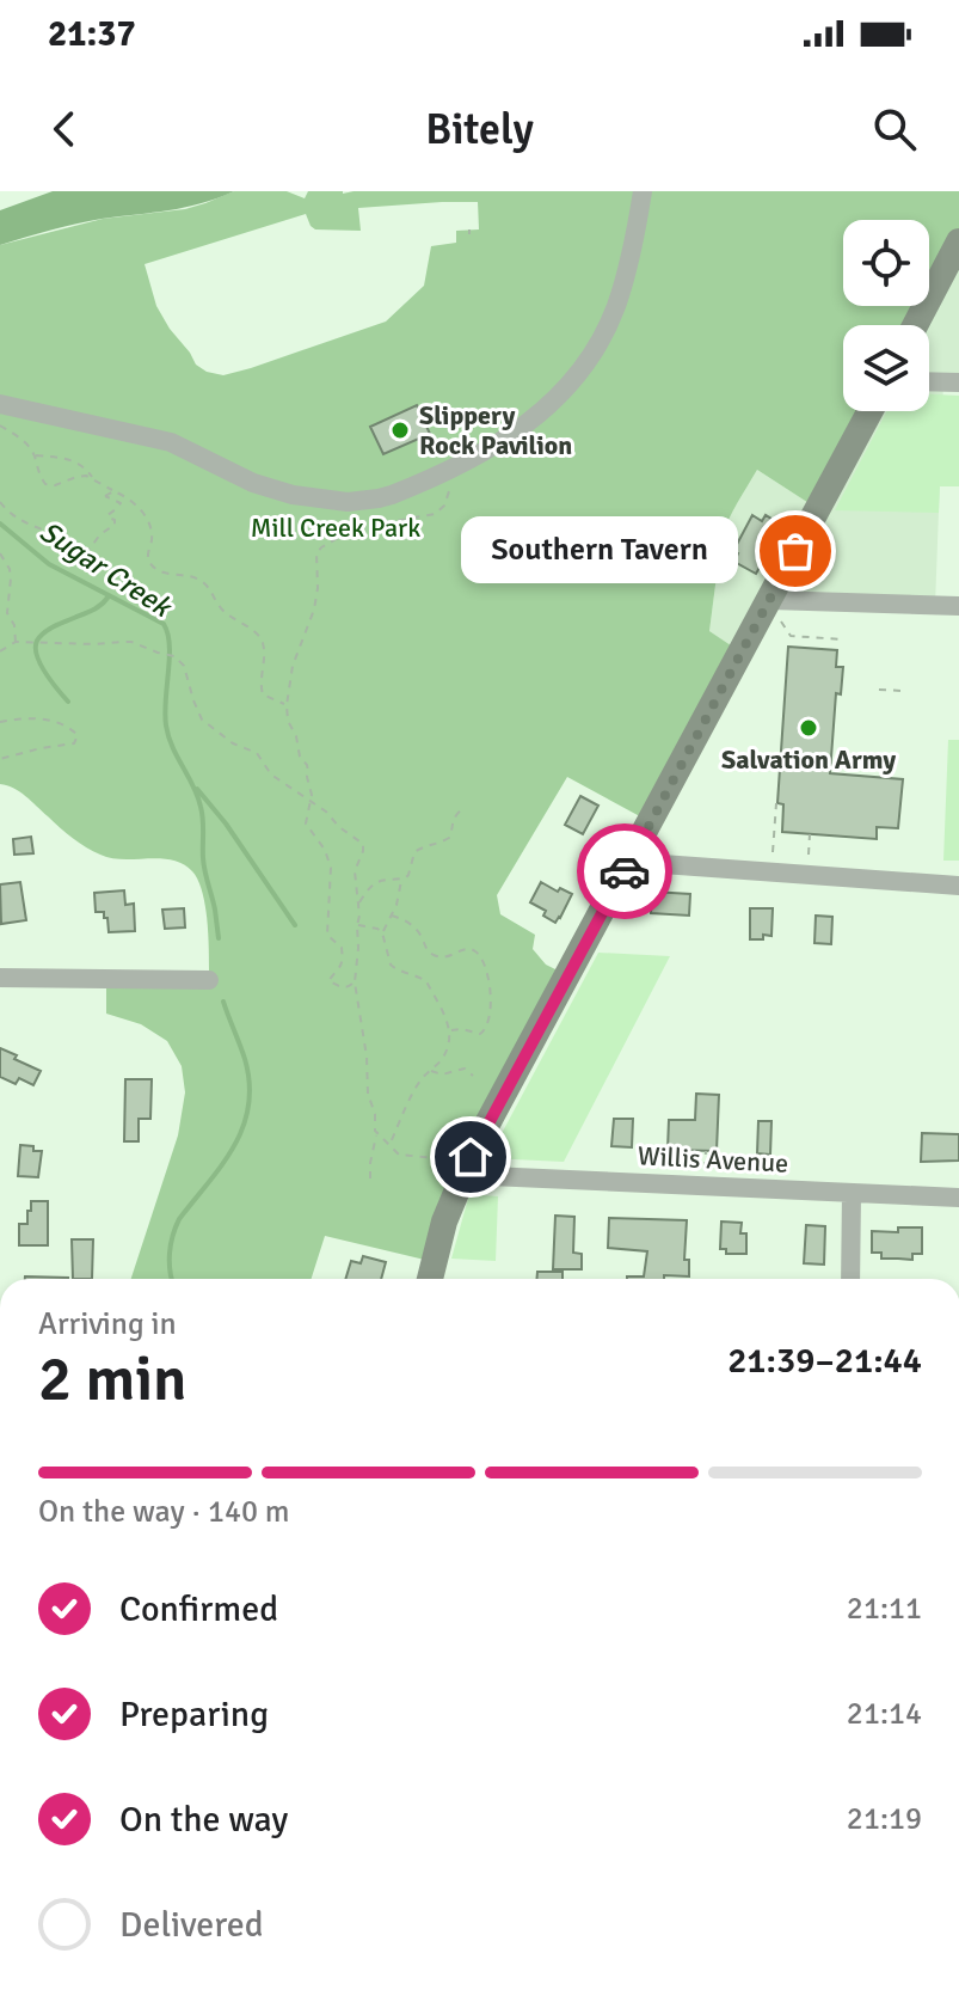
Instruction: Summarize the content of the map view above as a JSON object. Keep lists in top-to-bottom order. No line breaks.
{"streets":{"street":["Willis Avenue"]},"water":["Sugar Creek"],"parks":["Mill Creek Park"],"places":["Slippery Rock Pavilion","Southern Tavern","Salvation Army"],"page":{"status":"21:37","header":"Bitely","bubble":"Southern Tavern","heading":["2 min","Arriving in","21:39–21:44"],"bar":"On the way · 140 m","list":[["Confirmed","21:11"],["Preparing","21:14"],["On the way","21:19"],"Delivered"]}}
